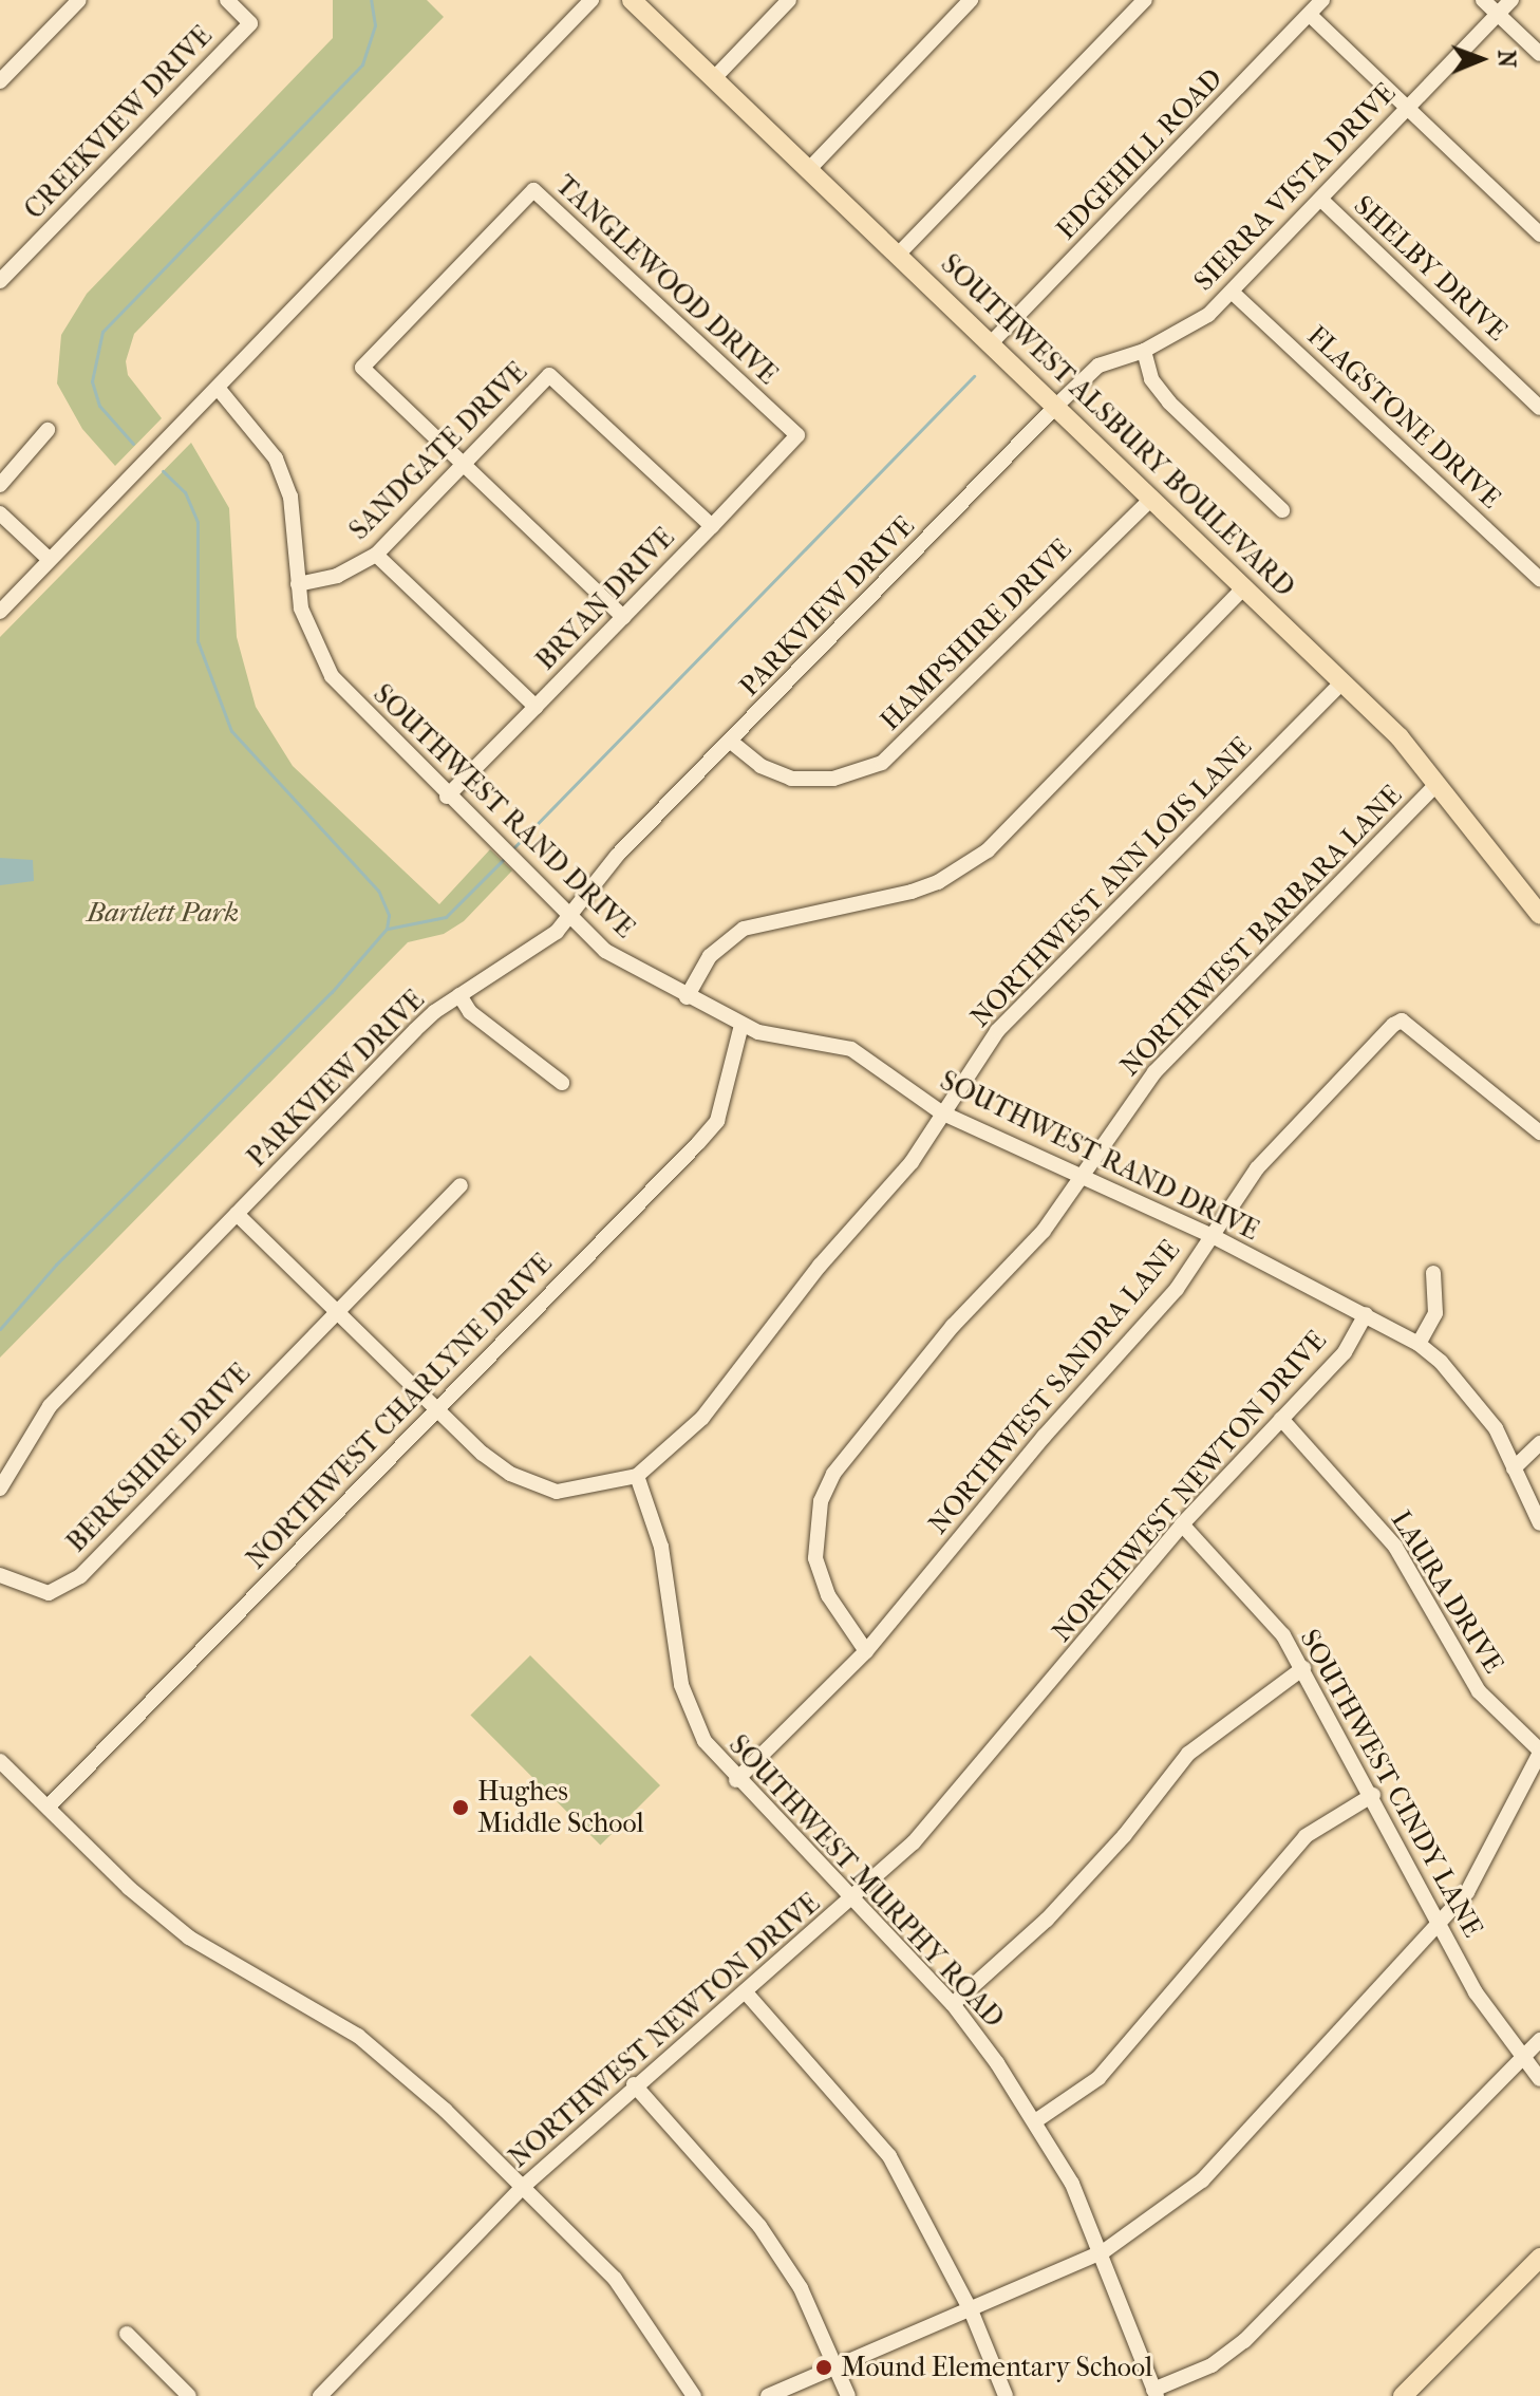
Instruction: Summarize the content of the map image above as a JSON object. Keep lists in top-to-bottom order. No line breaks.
{"streets":{"main road":["SOUTHWEST ALSBURY BOULEVARD"],"street":["CREEKVIEW DRIVE","EDGEHILL ROAD","SIERRA VISTA DRIVE","SHELBY DRIVE","TANGLEWOOD DRIVE","FLAGSTONE DRIVE","SANDGATE DRIVE","BRYAN DRIVE","PARKVIEW DRIVE","HAMPSHIRE DRIVE","SOUTHWEST RAND DRIVE","NORTHWEST ANN LOIS LANE","NORTHWEST BARBARA LANE","NORTHWEST SANDRA LANE","NORTHWEST CHARLYNE DRIVE","BERKSHIRE DRIVE","NORTHWEST NEWTON DRIVE","LAURA DRIVE","SOUTHWEST CINDY LANE","SOUTHWEST MURPHY ROAD"]},"crossings":[["EDGEHILL ROAD","SOUTHWEST ALSBURY BOULEVARD"],["SIERRA VISTA DRIVE","SHELBY DRIVE"],["SIERRA VISTA DRIVE","FLAGSTONE DRIVE"],["SIERRA VISTA DRIVE","SOUTHWEST ALSBURY BOULEVARD"],["SIERRA VISTA DRIVE","PARKVIEW DRIVE"],["TANGLEWOOD DRIVE","SANDGATE DRIVE"],["TANGLEWOOD DRIVE","BRYAN DRIVE"],["SOUTHWEST ALSBURY BOULEVARD","PARKVIEW DRIVE"],["SOUTHWEST ALSBURY BOULEVARD","HAMPSHIRE DRIVE"],["SOUTHWEST ALSBURY BOULEVARD","NORTHWEST ANN LOIS LANE"],["SOUTHWEST ALSBURY BOULEVARD","NORTHWEST BARBARA LANE"],["SANDGATE DRIVE","BRYAN DRIVE"],["SANDGATE DRIVE","SOUTHWEST RAND DRIVE"],["BRYAN DRIVE","SOUTHWEST RAND DRIVE"],["PARKVIEW DRIVE","HAMPSHIRE DRIVE"],["PARKVIEW DRIVE","SOUTHWEST RAND DRIVE"],["SOUTHWEST RAND DRIVE","NORTHWEST ANN LOIS LANE"],["SOUTHWEST RAND DRIVE","NORTHWEST BARBARA LANE"],["SOUTHWEST RAND DRIVE","NORTHWEST SANDRA LANE"],["SOUTHWEST RAND DRIVE","NORTHWEST CHARLYNE DRIVE"],["SOUTHWEST RAND DRIVE","NORTHWEST NEWTON DRIVE"],["NORTHWEST ANN LOIS LANE","SOUTHWEST MURPHY ROAD"],["NORTHWEST BARBARA LANE","NORTHWEST SANDRA LANE"],["NORTHWEST SANDRA LANE","SOUTHWEST MURPHY ROAD"],["NORTHWEST NEWTON DRIVE","LAURA DRIVE"],["NORTHWEST NEWTON DRIVE","SOUTHWEST CINDY LANE"],["NORTHWEST NEWTON DRIVE","SOUTHWEST MURPHY ROAD"]],"parks":["Bartlett Park"],"places":["Hughes Middle School","Mound Elementary School"],"north":"right"}
